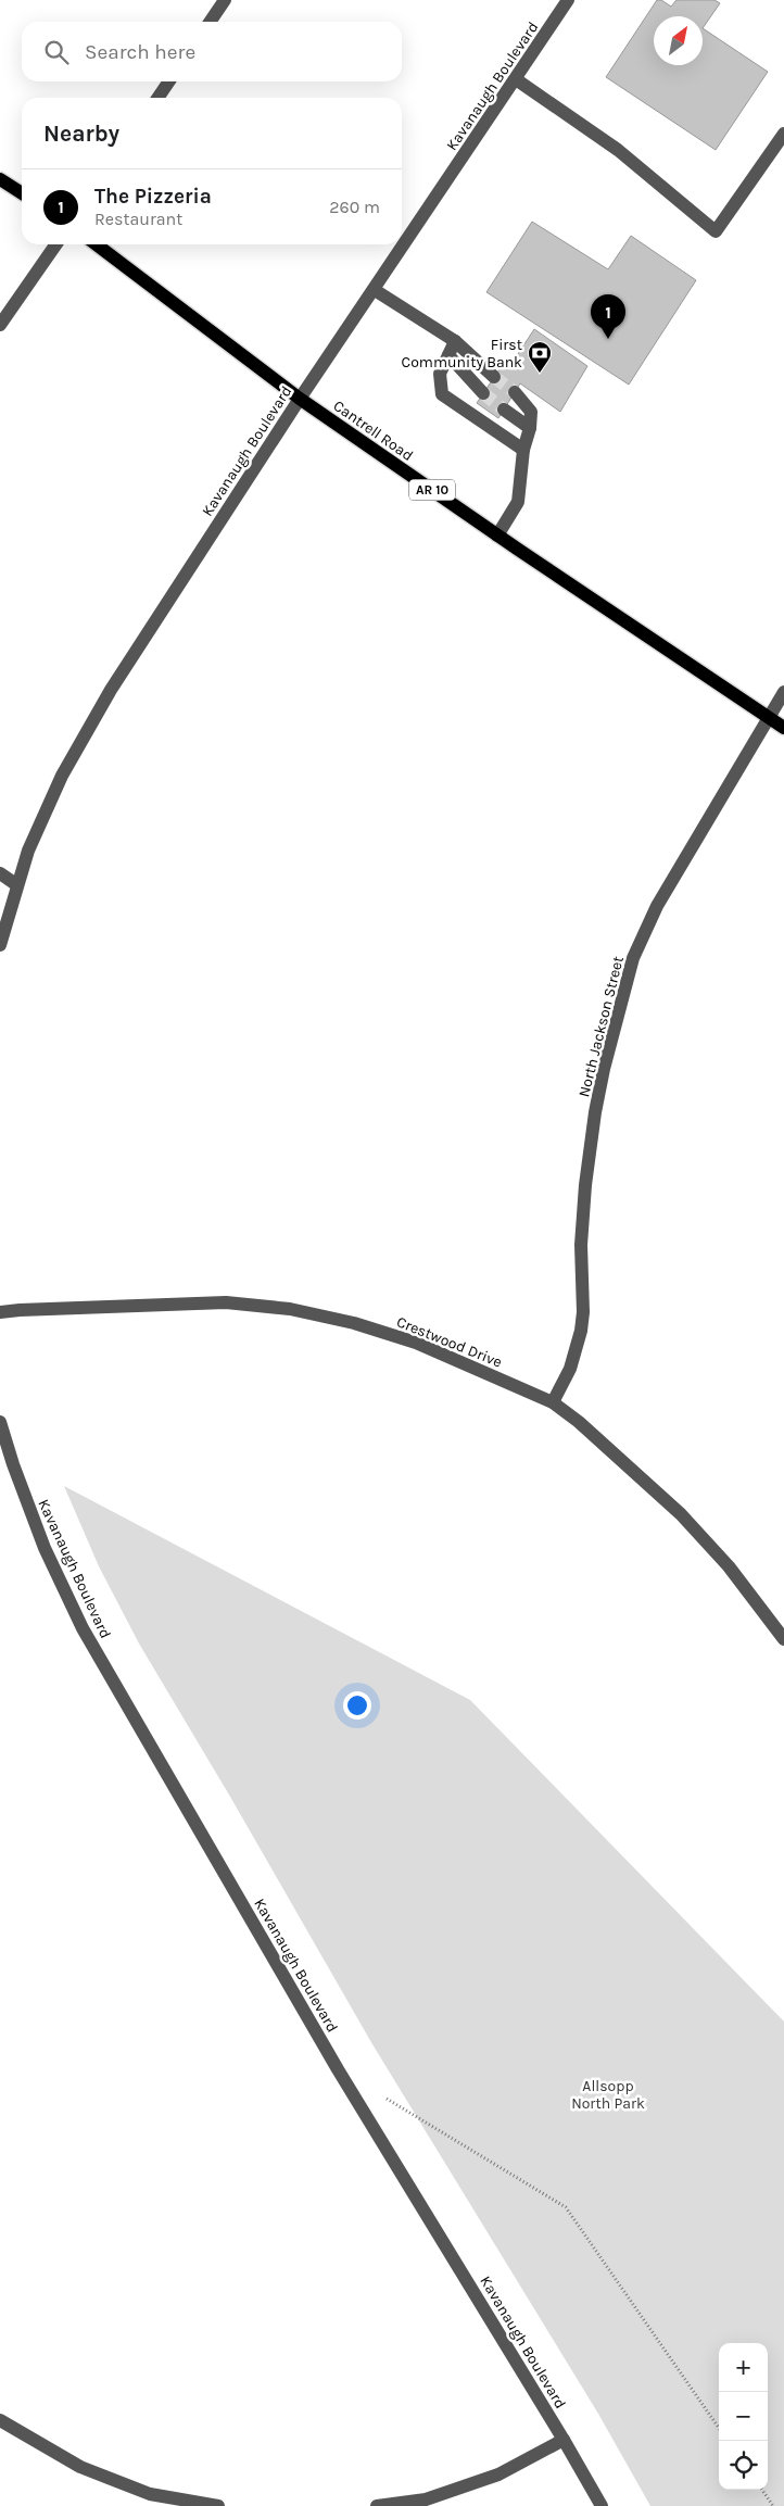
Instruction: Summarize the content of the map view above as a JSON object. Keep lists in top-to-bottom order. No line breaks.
{"streets":{"main road":["Cantrell Road","AR 10"],"street":["Kavanaugh Boulevard","North Jackson Street","Crestwood Drive"]},"crossings":[["Kavanaugh Boulevard","Cantrell Road"],["Cantrell Road","North Jackson Street"],["North Jackson Street","Crestwood Drive"]],"parks":["Allsopp North Park"],"places":{"bank":["First Community Bank"]},"north":"top right","page":{"search":"Search here","heading":"Nearby","list":[{"mark":"1","name":"The Pizzeria","note":"Restaurant","value":"260 m"}],"pins":"1","map_buttons":["+","−"]}}
